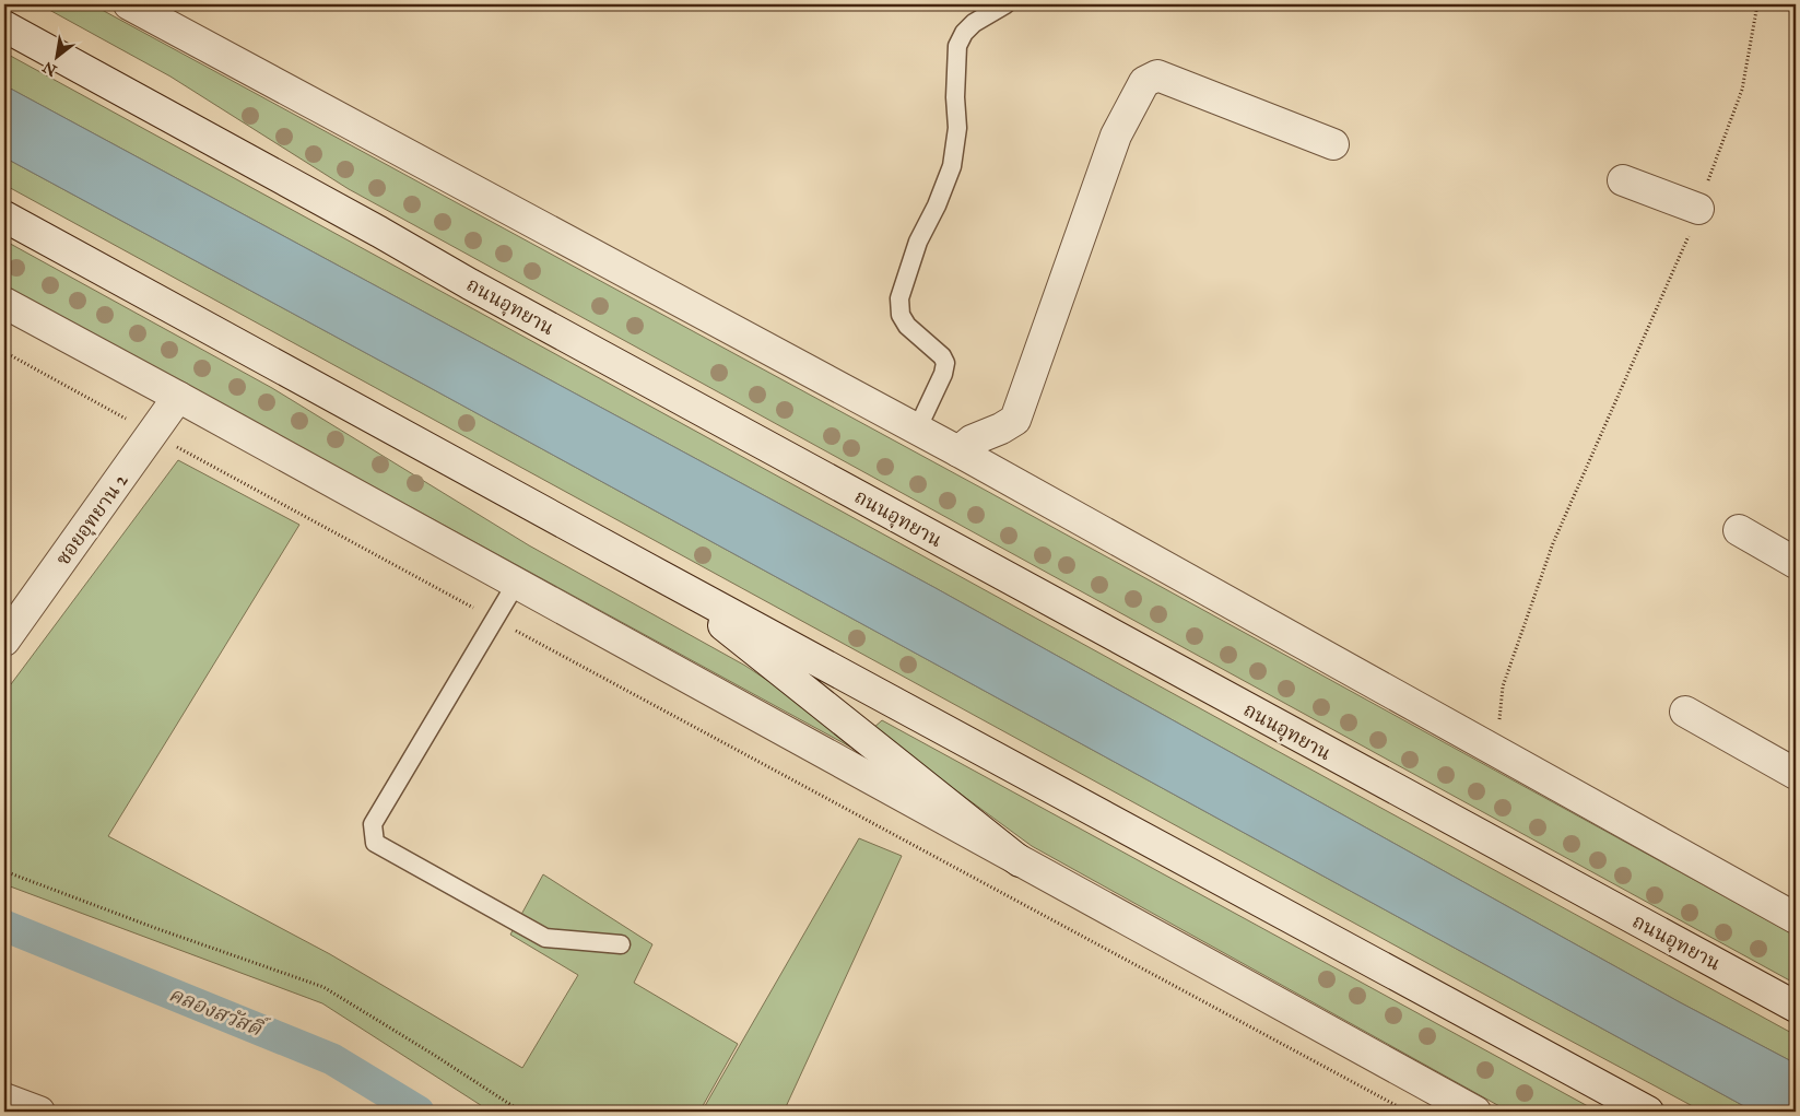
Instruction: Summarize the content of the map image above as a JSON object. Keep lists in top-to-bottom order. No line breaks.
{"streets":{"street":["ถนนอุทยาน","ซอยอุทยาน 2"]},"water":["คลองสวัสดิ์"],"north":"bottom left"}
